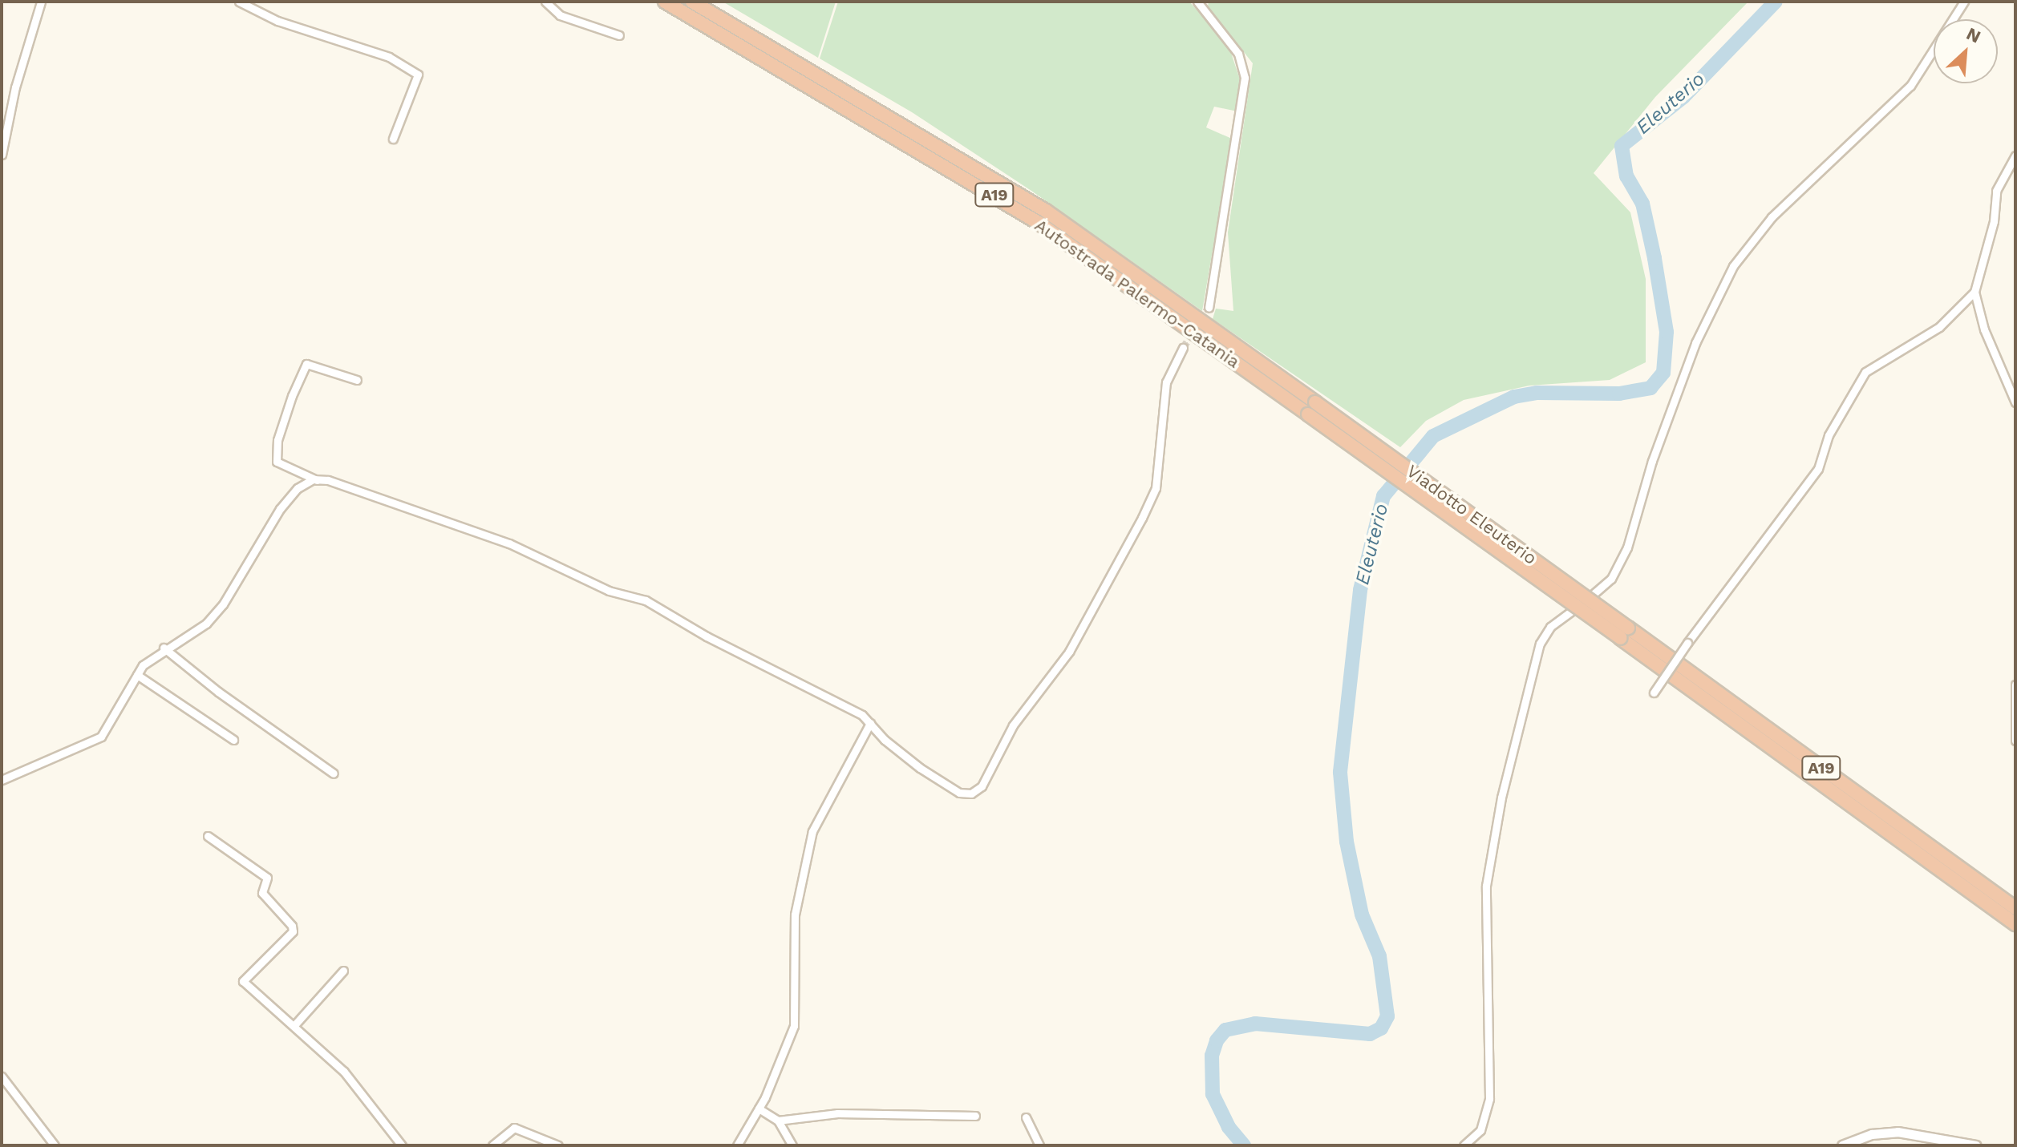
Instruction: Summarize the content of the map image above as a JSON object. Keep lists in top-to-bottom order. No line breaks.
{"streets":{"highway":["A19","Autostrada Palermo-Catania","Viadotto Eleuterio"]},"crossings":[["A19","Viadotto Eleuterio"],["Autostrada Palermo-Catania","Viadotto Eleuterio"]],"water":["Eleuterio"],"north":"top right"}
